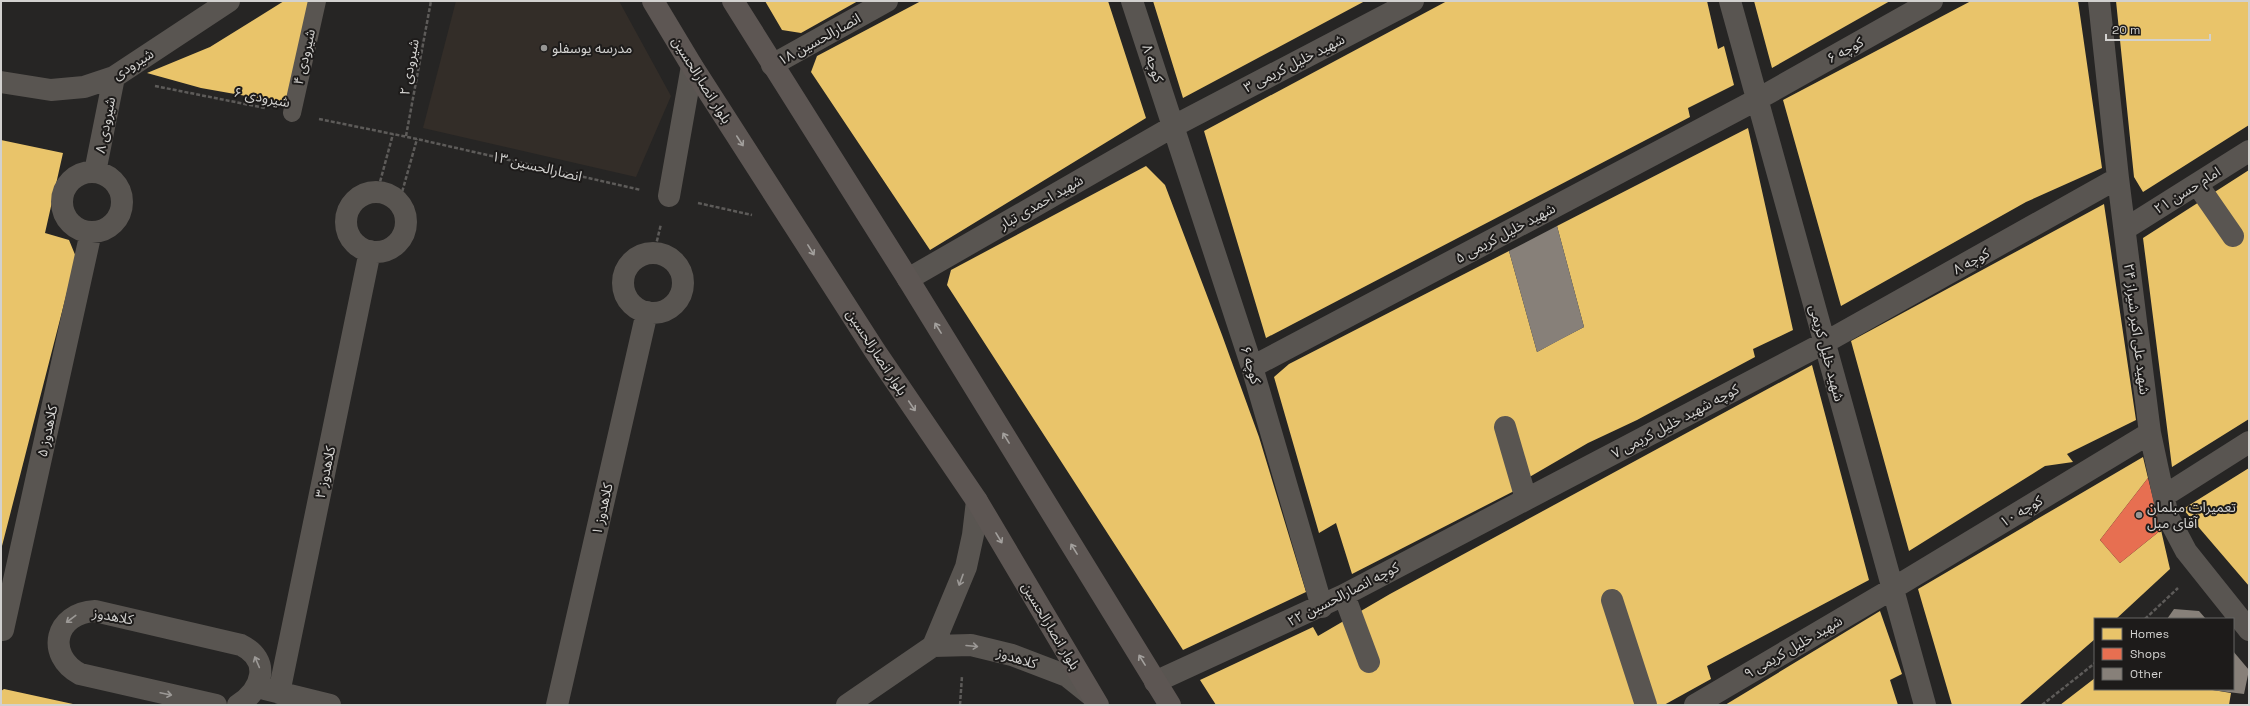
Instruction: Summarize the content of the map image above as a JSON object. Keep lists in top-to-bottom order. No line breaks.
{"streets":{"main road":["بلوار انصارالحسین"],"street":["انصارالحسین ۱۸","کوچه ۶","کوچه ۸","شهید خلیل کریمی ۳","شیرودی","شیرودی ۸","امام حسن ۲۱","شهید احمدی تبار","شهید خلیل کریمی ۵","شهید علی اکبر شیراز ۲۴","شهید خلیل کریمی","کوچه شهید خلیل کریمی ۷","کلاهدوز ۵","کلاهدوز ۳","کلاهدوز ۱","کوچه ۱۰","کوچه انصارالحسین ۲۲","کلاهدوز","شهید خلیل کریمی ۹"],"lane":["شیرودی ۴"],"path":["شیرودی ۲","شیرودی ۶","انصارالحسین ۱۳"]},"crossings":[["کوچه ۶","کوچه ۸"],["کوچه ۶","شهید خلیل کریمی ۳"],["کوچه ۶","شهید احمدی تبار"],["کوچه ۶","شهید خلیل کریمی ۵"],["کوچه ۶","شهید خلیل کریمی"],["کوچه ۶","کوچه انصارالحسین ۲۲"],["شیرودی ۴","شیرودی ۶"],["کوچه ۸","شهید خلیل کریمی ۳"],["کوچه ۸","شهید احمدی تبار"],["کوچه ۸","شهید علی اکبر شیراز ۲۴"],["کوچه ۸","شهید خلیل کریمی"],["کوچه ۸","کوچه شهید خلیل کریمی ۷"],["شهید خلیل کریمی ۳","شهید احمدی تبار"],["شیرودی","شیرودی ۶"],["شیرودی","شیرودی ۸"],["شیرودی ۲","شیرودی ۶"],["شیرودی ۲","انصارالحسین ۱۳"],["بلوار انصارالحسین","انصارالحسین ۱۳"],["بلوار انصارالحسین","کلاهدوز"],["شیرودی ۶","شیرودی ۸"],["شیرودی ۶","انصارالحسین ۱۳"],["شیرودی ۸","کلاهدوز ۵"],["امام حسن ۲۱","شهید علی اکبر شیراز ۲۴"],["شهید خلیل کریمی ۵","شهید خلیل کریمی"],["شهید علی اکبر شیراز ۲۴","کوچه ۱۰"],["شهید خلیل کریمی","کوچه شهید خلیل کریمی ۷"],["شهید خلیل کریمی","کوچه ۱۰"],["شهید خلیل کریمی","شهید خلیل کریمی ۹"],["کوچه شهید خلیل کریمی ۷","کوچه انصارالحسین ۲۲"],["کوچه ۱۰","شهید خلیل کریمی ۹"]],"places":["مدرسه یوسفلو","تعمیرات مبلمان آقای مبل"],"legend":["Homes","Shops","Other"],"scale_bar":"20 m"}
